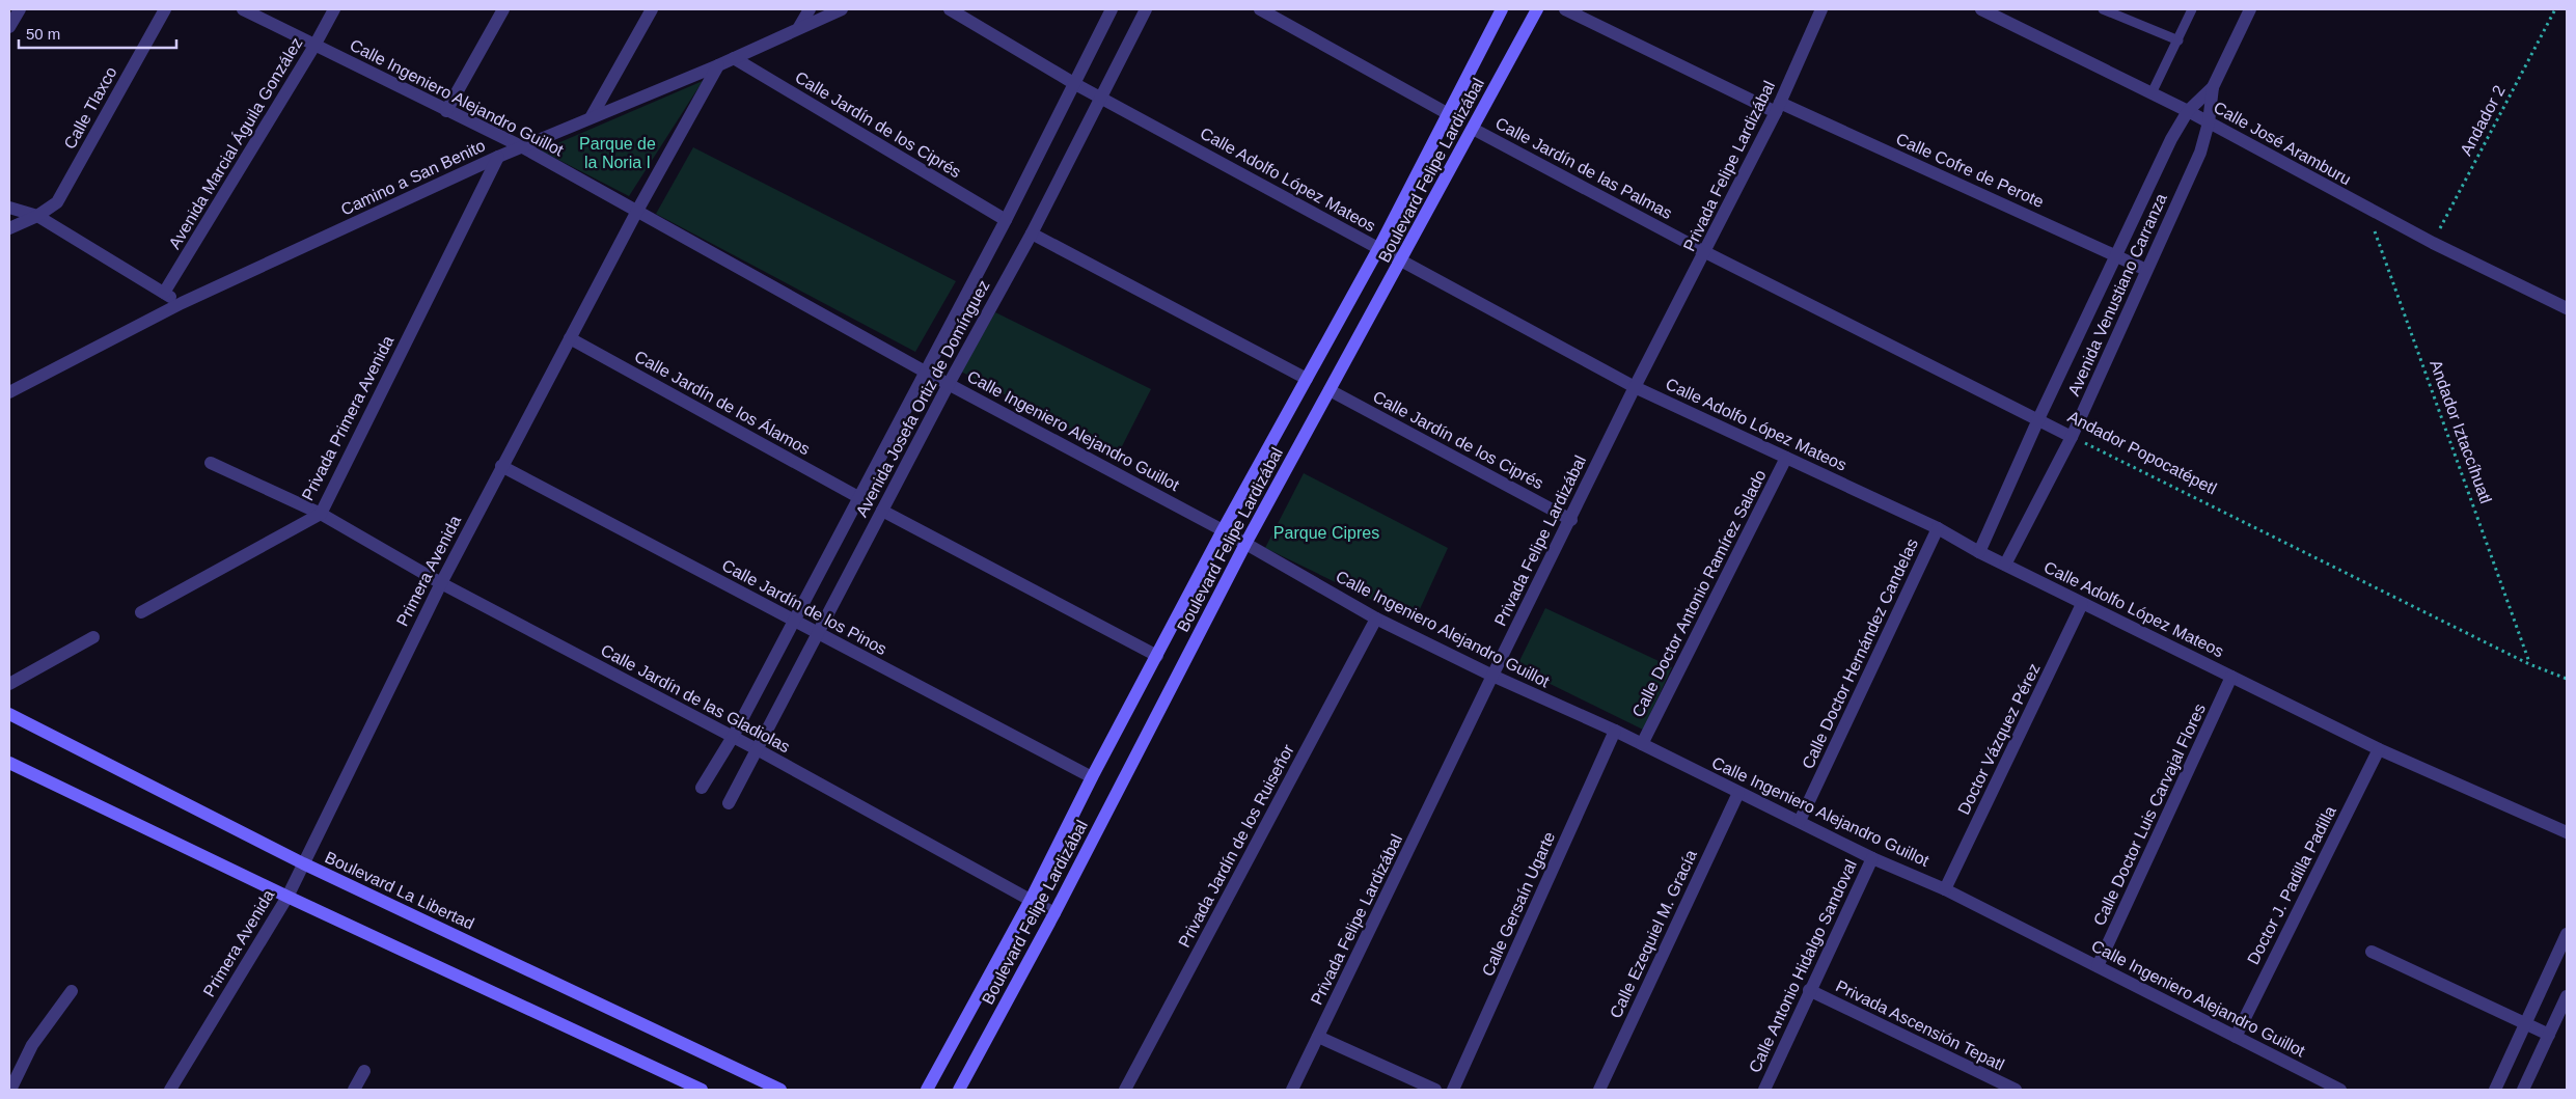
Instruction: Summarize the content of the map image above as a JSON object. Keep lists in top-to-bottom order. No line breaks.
{"streets":{"main road":["Boulevard Felipe Lardizábal","Boulevard La Libertad"],"street":["Calle Ingeniero Alejandro Guillot","Calle Tlaxco","Calle Jardín de los Ciprés","Avenida Marcial Águila González","Calle José Aramburu","Privada Felipe Lardizábal","Calle Jardín de las Palmas","Calle Cofre de Perote","Camino a San Benito","Calle Adolfo López Mateos","Avenida Venustiano Carranza","Avenida Josefa Ortiz de Domínguez","Calle Jardín de los Álamos","Privada Primera Avenida","Andador Popocatépetl","Primera Avenida","Calle Doctor Antonio Ramírez Salado","Calle Jardín de los Pinos","Calle Doctor Hernández Candelas","Calle Jardín de las Gladiolas","Doctor Vázquez Pérez","Calle Doctor Luis Carvajal Flores","Privada Jardín de los Ruiseñor","Doctor J. Padilla Padilla","Calle Gersaín Ugarte","Calle Ezequiel M. Gracía","Calle Antonio Hidalgo Sandoval","Privada Ascensión Tepatl"],"path":["Andador 2","Andador Iztaccíhuatl"]},"crossings":[["Calle Ingeniero Alejandro Guillot","Avenida Marcial Águila González"],["Calle Ingeniero Alejandro Guillot","Privada Felipe Lardizábal"],["Calle Ingeniero Alejandro Guillot","Boulevard Felipe Lardizábal"],["Calle Ingeniero Alejandro Guillot","Camino a San Benito"],["Calle Ingeniero Alejandro Guillot","Avenida Josefa Ortiz de Domínguez"],["Calle Ingeniero Alejandro Guillot","Primera Avenida"],["Calle Ingeniero Alejandro Guillot","Calle Doctor Antonio Ramírez Salado"],["Calle Ingeniero Alejandro Guillot","Calle Doctor Hernández Candelas"],["Calle Ingeniero Alejandro Guillot","Doctor Vázquez Pérez"],["Calle Ingeniero Alejandro Guillot","Calle Doctor Luis Carvajal Flores"],["Calle Ingeniero Alejandro Guillot","Privada Jardín de los Ruiseñor"],["Calle Ingeniero Alejandro Guillot","Doctor J. Padilla Padilla"],["Calle Ingeniero Alejandro Guillot","Calle Gersaín Ugarte"],["Calle Ingeniero Alejandro Guillot","Calle Ezequiel M. Gracía"],["Calle Ingeniero Alejandro Guillot","Calle Antonio Hidalgo Sandoval"],["Andador 2","Calle José Aramburu"],["Calle Jardín de los Ciprés","Privada Felipe Lardizábal"],["Calle Jardín de los Ciprés","Boulevard Felipe Lardizábal"],["Calle Jardín de los Ciprés","Camino a San Benito"],["Calle Jardín de los Ciprés","Avenida Josefa Ortiz de Domínguez"],["Calle José Aramburu","Avenida Venustiano Carranza"],["Calle José Aramburu","Andador Iztaccíhuatl"],["Privada Felipe Lardizábal","Calle Jardín de las Palmas"],["Privada Felipe Lardizábal","Calle Cofre de Perote"],["Privada Felipe Lardizábal","Calle Adolfo López Mateos"],["Privada Felipe Lardizábal","Andador Popocatépetl"],["Calle Jardín de las Palmas","Boulevard Felipe Lardizábal"],["Calle Jardín de las Palmas","Andador Popocatépetl"],["Boulevard Felipe Lardizábal","Calle Adolfo López Mateos"],["Boulevard Felipe Lardizábal","Calle Jardín de los Pinos"],["Boulevard Felipe Lardizábal","Calle Jardín de las Gladiolas"],["Calle Cofre de Perote","Avenida Venustiano Carranza"],["Camino a San Benito","Privada Primera Avenida"],["Camino a San Benito","Primera Avenida"],["Calle Adolfo López Mateos","Avenida Venustiano Carranza"],["Calle Adolfo López Mateos","Avenida Josefa Ortiz de Domínguez"],["Calle Adolfo López Mateos","Calle Doctor Antonio Ramírez Salado"],["Calle Adolfo López Mateos","Calle Doctor Hernández Candelas"],["Calle Adolfo López Mateos","Doctor Vázquez Pérez"],["Calle Adolfo López Mateos","Calle Doctor Luis Carvajal Flores"],["Calle Adolfo López Mateos","Doctor J. Padilla Padilla"],["Avenida Venustiano Carranza","Andador Popocatépetl"],["Avenida Josefa Ortiz de Domínguez","Calle Jardín de los Álamos"],["Avenida Josefa Ortiz de Domínguez","Calle Jardín de los Pinos"],["Avenida Josefa Ortiz de Domínguez","Calle Jardín de las Gladiolas"],["Calle Jardín de los Álamos","Primera Avenida"],["Privada Primera Avenida","Calle Jardín de las Gladiolas"],["Andador Iztaccíhuatl","Andador Popocatépetl"],["Primera Avenida","Calle Jardín de los Pinos"],["Primera Avenida","Calle Jardín de las Gladiolas"],["Primera Avenida","Boulevard La Libertad"],["Calle Antonio Hidalgo Sandoval","Privada Ascensión Tepatl"]],"parks":["Parque de la Noria I","Parque Cipres"],"scale_bar":"50 m"}
